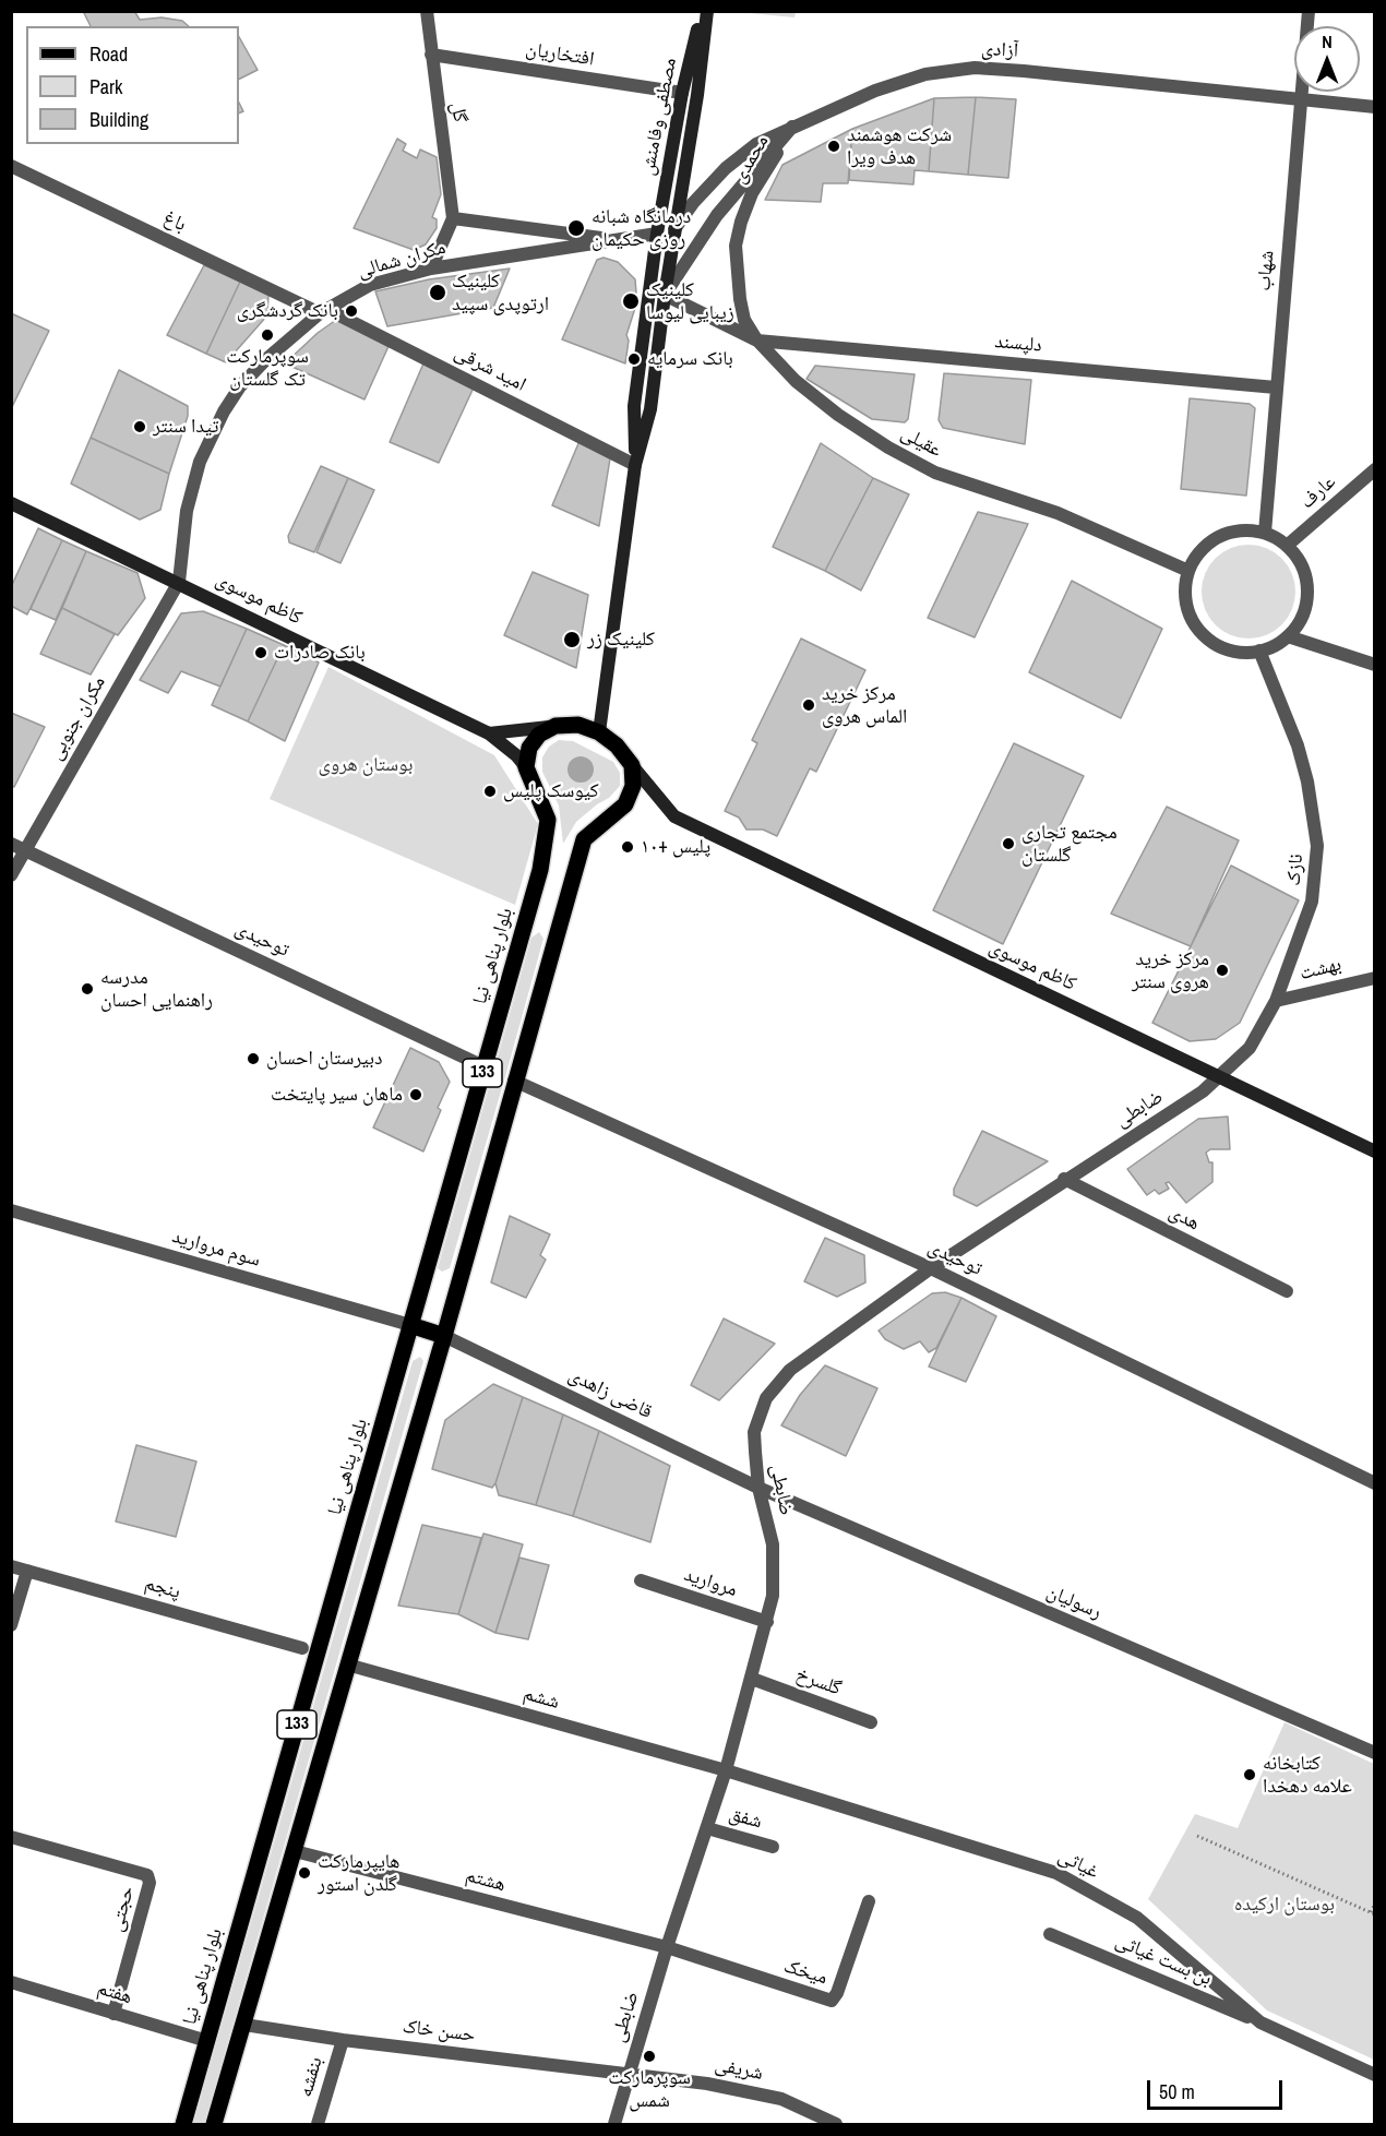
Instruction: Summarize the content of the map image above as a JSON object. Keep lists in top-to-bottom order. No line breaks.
{"streets":{"main road":["مصطفی وفامنش","کاظم موسوی","بلوار پناهی نیا","133"],"street":["آزادی","افتخاریان","گل","محمدی","باغ","مکران شمالی","شهاب","دلپسند","امید شرقی","عقیلی","عارف","مکران جنوبی","نازک","توحیدی","بهشت","ضابطی","هدی","سوم مروارید","قاضی زاهدی","مروارید","پنجم","رسولیان","گلسرخ","ششم","شفق","غیاثی","هشتم","حجتی","بن بست غیاثی","میخک","هفتم","حسن خاک","شریفی","بنفشه"]},"crossings":[["آزادی","مصطفی وفامنش"],["آزادی","محمدی"],["آزادی","شهاب"],["افتخاریان","گل"],["افتخاریان","مصطفی وفامنش"],["مصطفی وفامنش","محمدی"],["مصطفی وفامنش","مکران شمالی"],["مصطفی وفامنش","امید شرقی"],["مصطفی وفامنش","عقیلی"],["محمدی","دلپسند"],["محمدی","عقیلی"],["باغ","مکران شمالی"],["باغ","امید شرقی"],["مکران شمالی","امید شرقی"],["مکران شمالی","کاظم موسوی"],["مکران شمالی","مکران جنوبی"],["شهاب","دلپسند"],["شهاب","عقیلی"],["شهاب","عارف"],["شهاب","نازک"],["دلپسند","عقیلی"],["عقیلی","عارف"],["عقیلی","نازک"],["عارف","نازک"],["کاظم موسوی","مکران جنوبی"],["کاظم موسوی","نازک"],["کاظم موسوی","بلوار پناهی نیا"],["کاظم موسوی","133"],["کاظم موسوی","ضابطی"],["مکران جنوبی","توحیدی"],["نازک","بهشت"],["نازک","ضابطی"],["توحیدی","بلوار پناهی نیا"],["توحیدی","133"],["توحیدی","ضابطی"],["بلوار پناهی نیا","سوم مروارید"],["بلوار پناهی نیا","هفتم"],["133","قاضی زاهدی"],["133","ششم"],["133","هشتم"],["133","حسن خاک"],["ضابطی","هدی"],["ضابطی","قاضی زاهدی"],["ضابطی","مروارید"],["ضابطی","رسولیان"],["ضابطی","گلسرخ"],["ضابطی","ششم"],["ضابطی","شفق"],["ضابطی","غیاثی"],["ضابطی","هشتم"],["ضابطی","میخک"],["ضابطی","حسن خاک"],["ضابطی","شریفی"],["قاضی زاهدی","رسولیان"],["ششم","غیاثی"],["غیاثی","بن بست غیاثی"],["هشتم","میخک"],["حجتی","هفتم"],["حسن خاک","شریفی"],["حسن خاک","بنفشه"]],"parks":["بوستان هروی","بوستان ارکیده"],"places":["شرکت هوشمند هدف ویرا","درمانگاه شبانه روزی حکیمان","کلینیک ارتوپدی سپید","کلینیک زیبایی لیوسا","بانک گردشگری","سوپرمارکت تک گلستان","بانک سرمایه","تیدا سنتر","کلینیک زر","بانک صادرات","مرکز خرید الماس هروی","کیوسک پلیس","مجتمع تجاری گلستان","پلیس +۱۰","مرکز خرید هروی سنتر","مدرسه راهنمایی احسان","دبیرستان احسان","ماهان سیر پایتخت","کتابخانه علامه دهخدا","هایپرمارکت گلدن استور","سوپرمارکت شمس"],"legend":["Road","Park","Building"],"scale_bar":"50 m","north":"top"}
